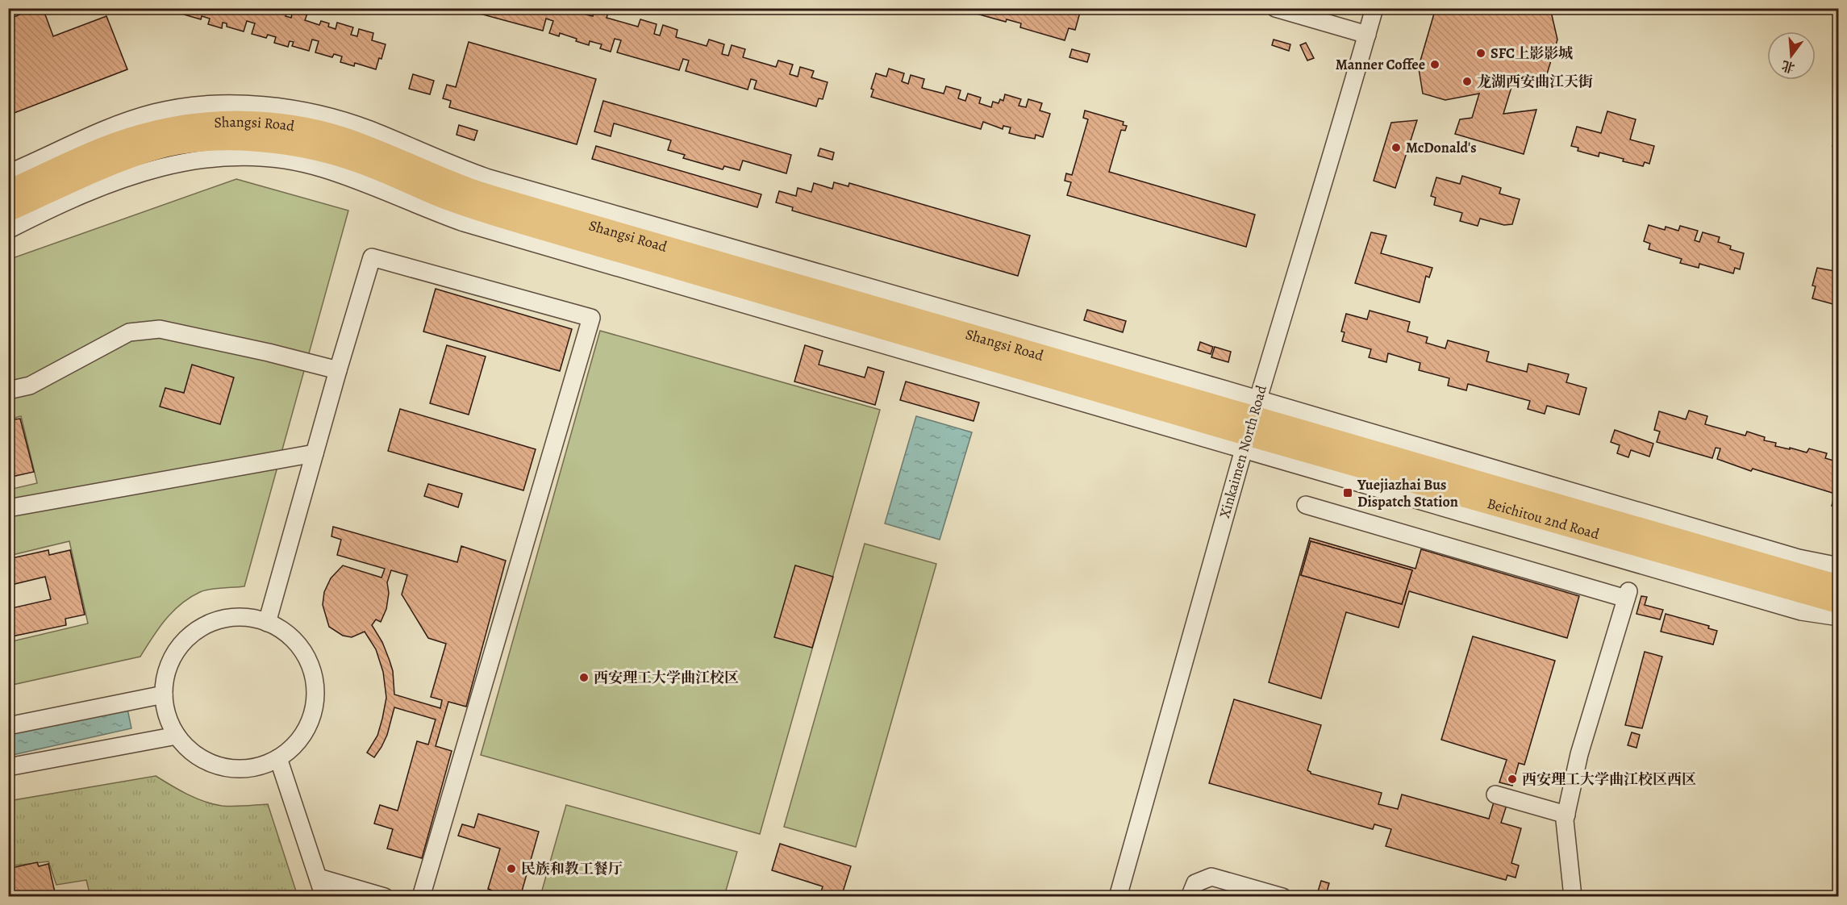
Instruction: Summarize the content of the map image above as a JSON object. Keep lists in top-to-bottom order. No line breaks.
{"streets":{"main road":["Shangsi Road","Beichitou 2nd Road"],"street":["Xinkaimen North Road"]},"crossings":[["Shangsi Road","Xinkaimen North Road"],["Shangsi Road","Beichitou 2nd Road"],["Xinkaimen North Road","Beichitou 2nd Road"]],"places":{"other":["SFC上影影城","Manner Coffee","龙湖西安曲江天街","McDonald's","西安理工大学曲江校区","西安理工大学曲江校区西区","民族和教工餐厅"],"transit":["Yuejiazhai Bus Dispatch Station"]},"north":"bottom"}
